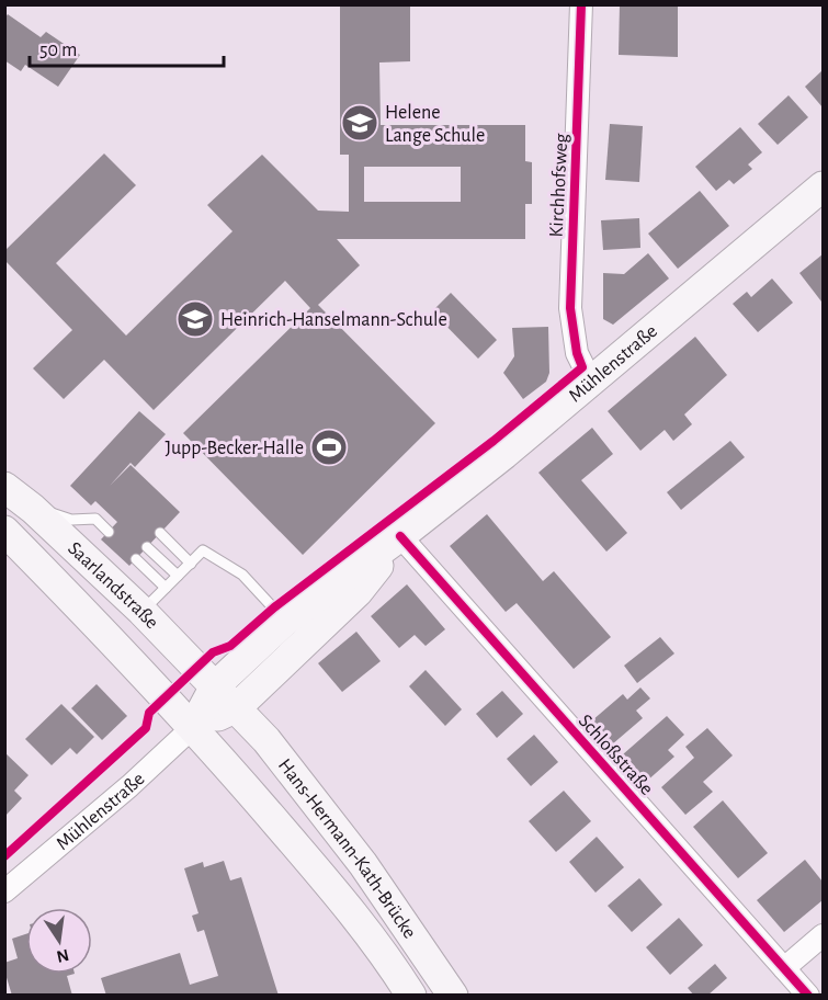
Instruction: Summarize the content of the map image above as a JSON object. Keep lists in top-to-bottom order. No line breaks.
{"streets":{"main road":["Mühlenstraße","Saarlandstraße","Hans-Hermann-Kath-Brücke"],"street":["Kirchhofsweg","Schloßstraße"]},"crossings":[["Kirchhofsweg","Mühlenstraße"],["Mühlenstraße","Saarlandstraße"],["Mühlenstraße","Schloßstraße"],["Mühlenstraße","Hans-Hermann-Kath-Brücke"],["Saarlandstraße","Hans-Hermann-Kath-Brücke"]],"places":{"school or university":["Helene Lange Schule","Heinrich-Hanselmann-Schule"],"sports":["Jupp-Becker-Halle"]},"scale_bar":"50 m","north":"bottom"}
